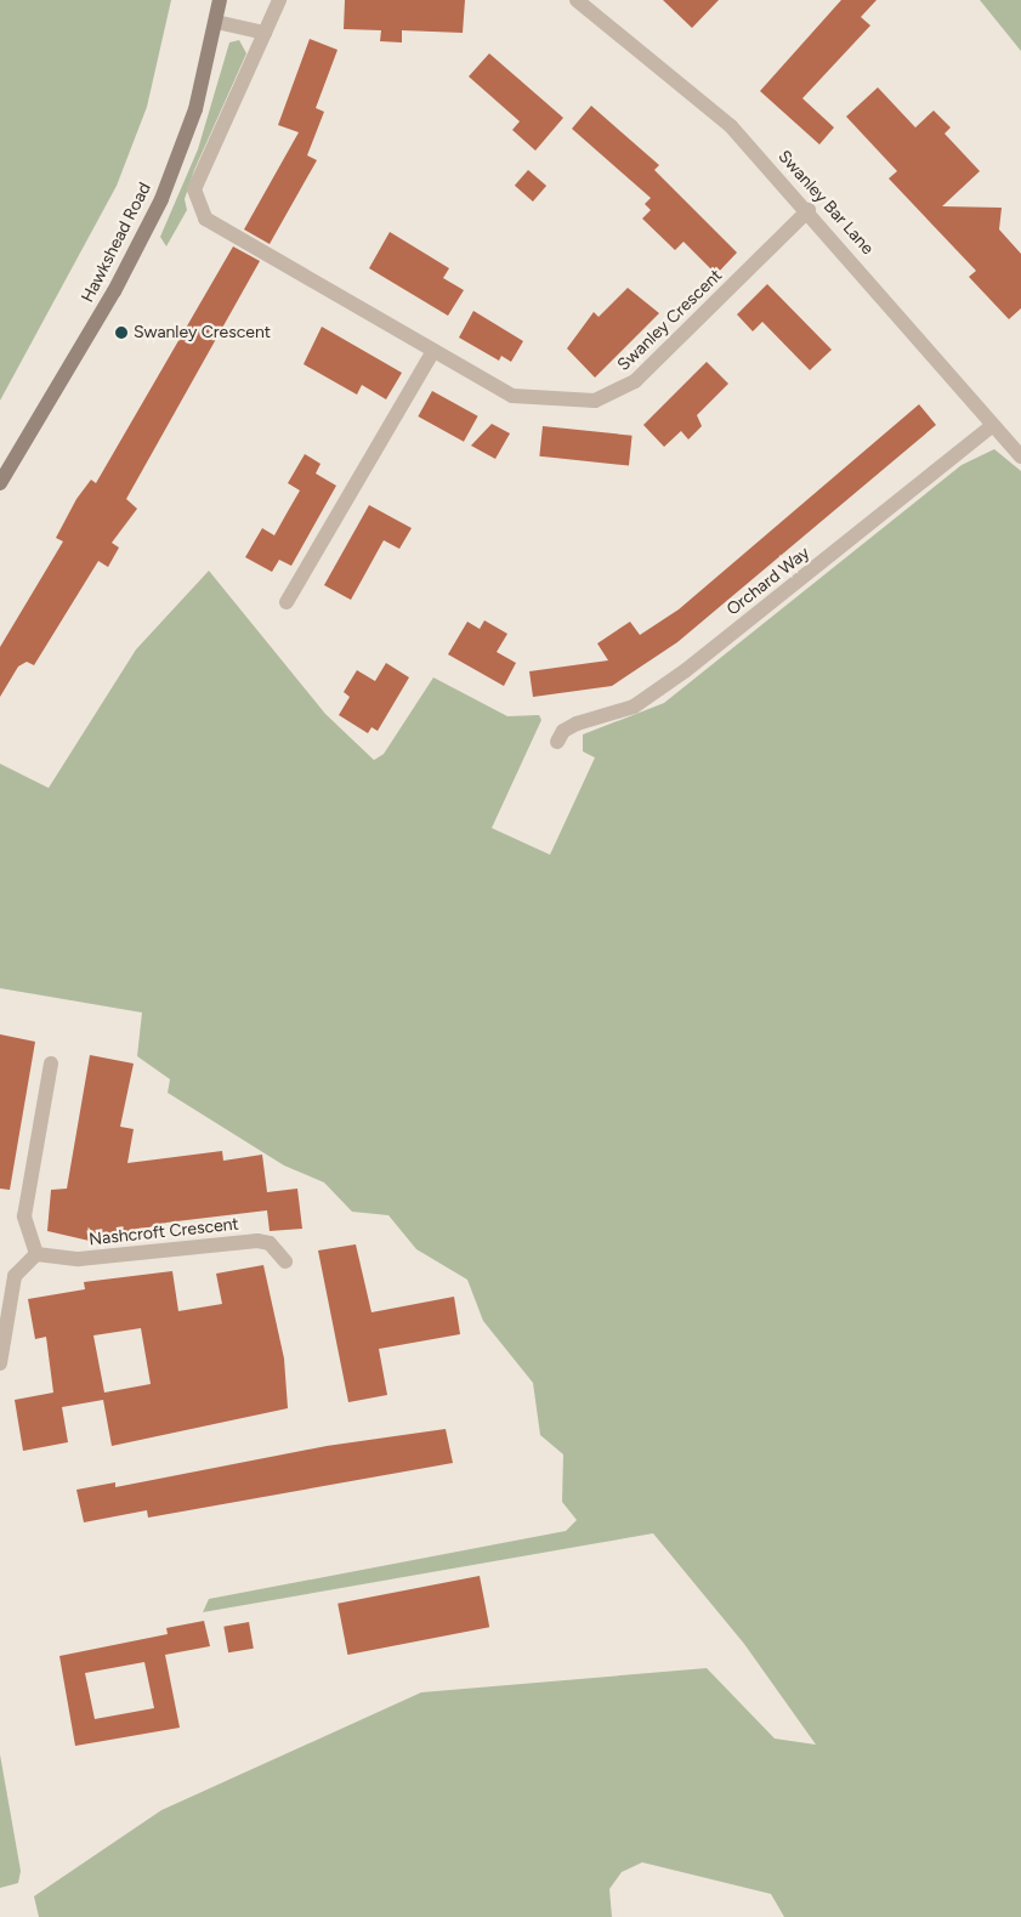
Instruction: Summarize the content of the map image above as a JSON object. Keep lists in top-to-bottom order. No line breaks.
{"streets":{"street":["Swanley Bar Lane","Hawkshead Road","Swanley Crescent","Orchard Way","Nashcroft Crescent"]},"crossings":[["Swanley Bar Lane","Swanley Crescent"],["Swanley Bar Lane","Orchard Way"]],"places":["Swanley Crescent"]}
